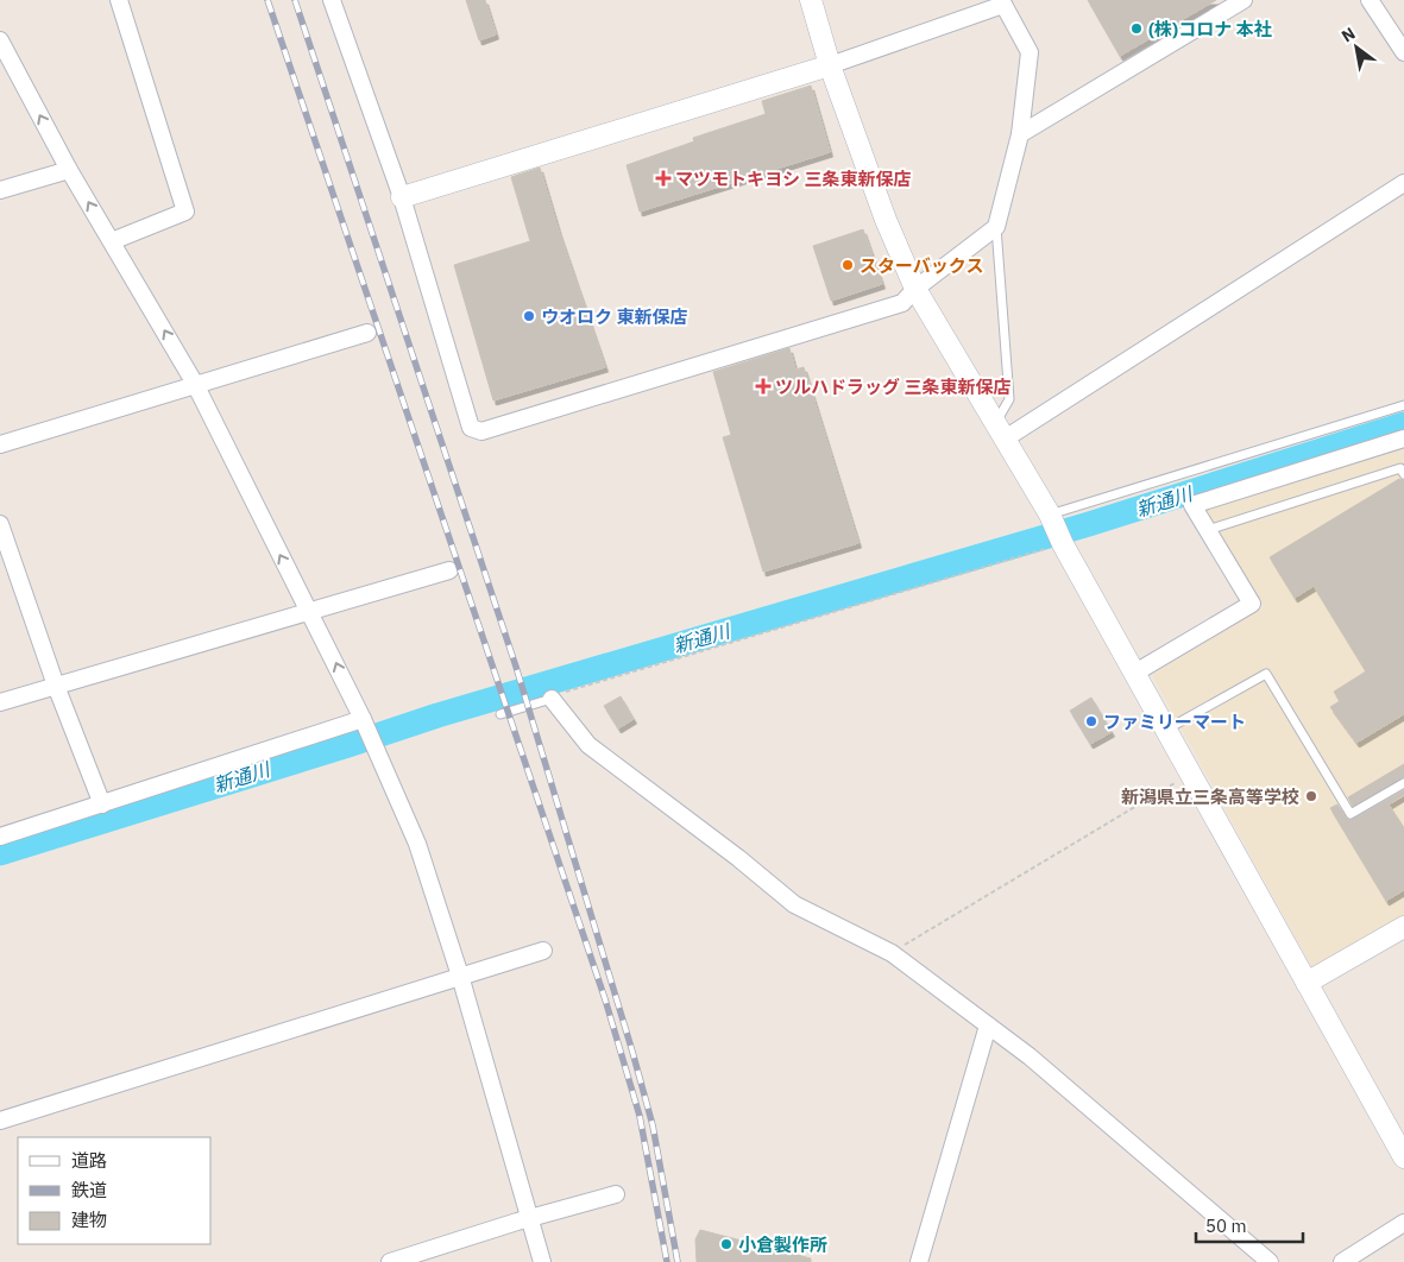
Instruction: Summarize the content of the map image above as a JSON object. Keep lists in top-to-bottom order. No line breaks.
{"water":["新通川"],"places":{"other":["(株)コロナ 本社","スターバックス","ウオロク 東新保店","ファミリーマート","新潟県立三条高等学校","小倉製作所"],"health":["マツモトキヨシ 三条東新保店","ツルハドラッグ 三条東新保店"]},"legend":["道路","鉄道","建物"],"scale_bar":"50 m","north":"top left"}
